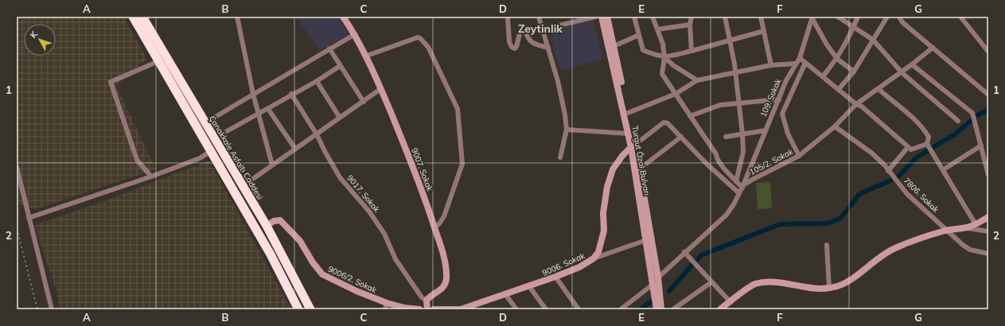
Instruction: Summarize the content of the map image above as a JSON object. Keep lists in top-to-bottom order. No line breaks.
{"streets":{"highway":["Çanakkale Asfaltı Caddesi"],"street":["109. Sokak","Turgut Özal Bulvarı","105/2. Sokak","9007. Sokak","9017. Sokak","7806. Sokak","9006. Sokak","9006/2. Sokak"]},"crossings":[["109. Sokak","105/2. Sokak"],["Çanakkale Asfaltı Caddesi","9006/2. Sokak"],["Turgut Özal Bulvarı","105/2. Sokak"],["Turgut Özal Bulvarı","9006. Sokak"],["105/2. Sokak","7806. Sokak"],["9007. Sokak","9017. Sokak"]],"districts":["Zeytinlik"],"north":"top left","grid":{"columns":["A","B","C","D","E","F","G"],"rows":["1","2"]}}
